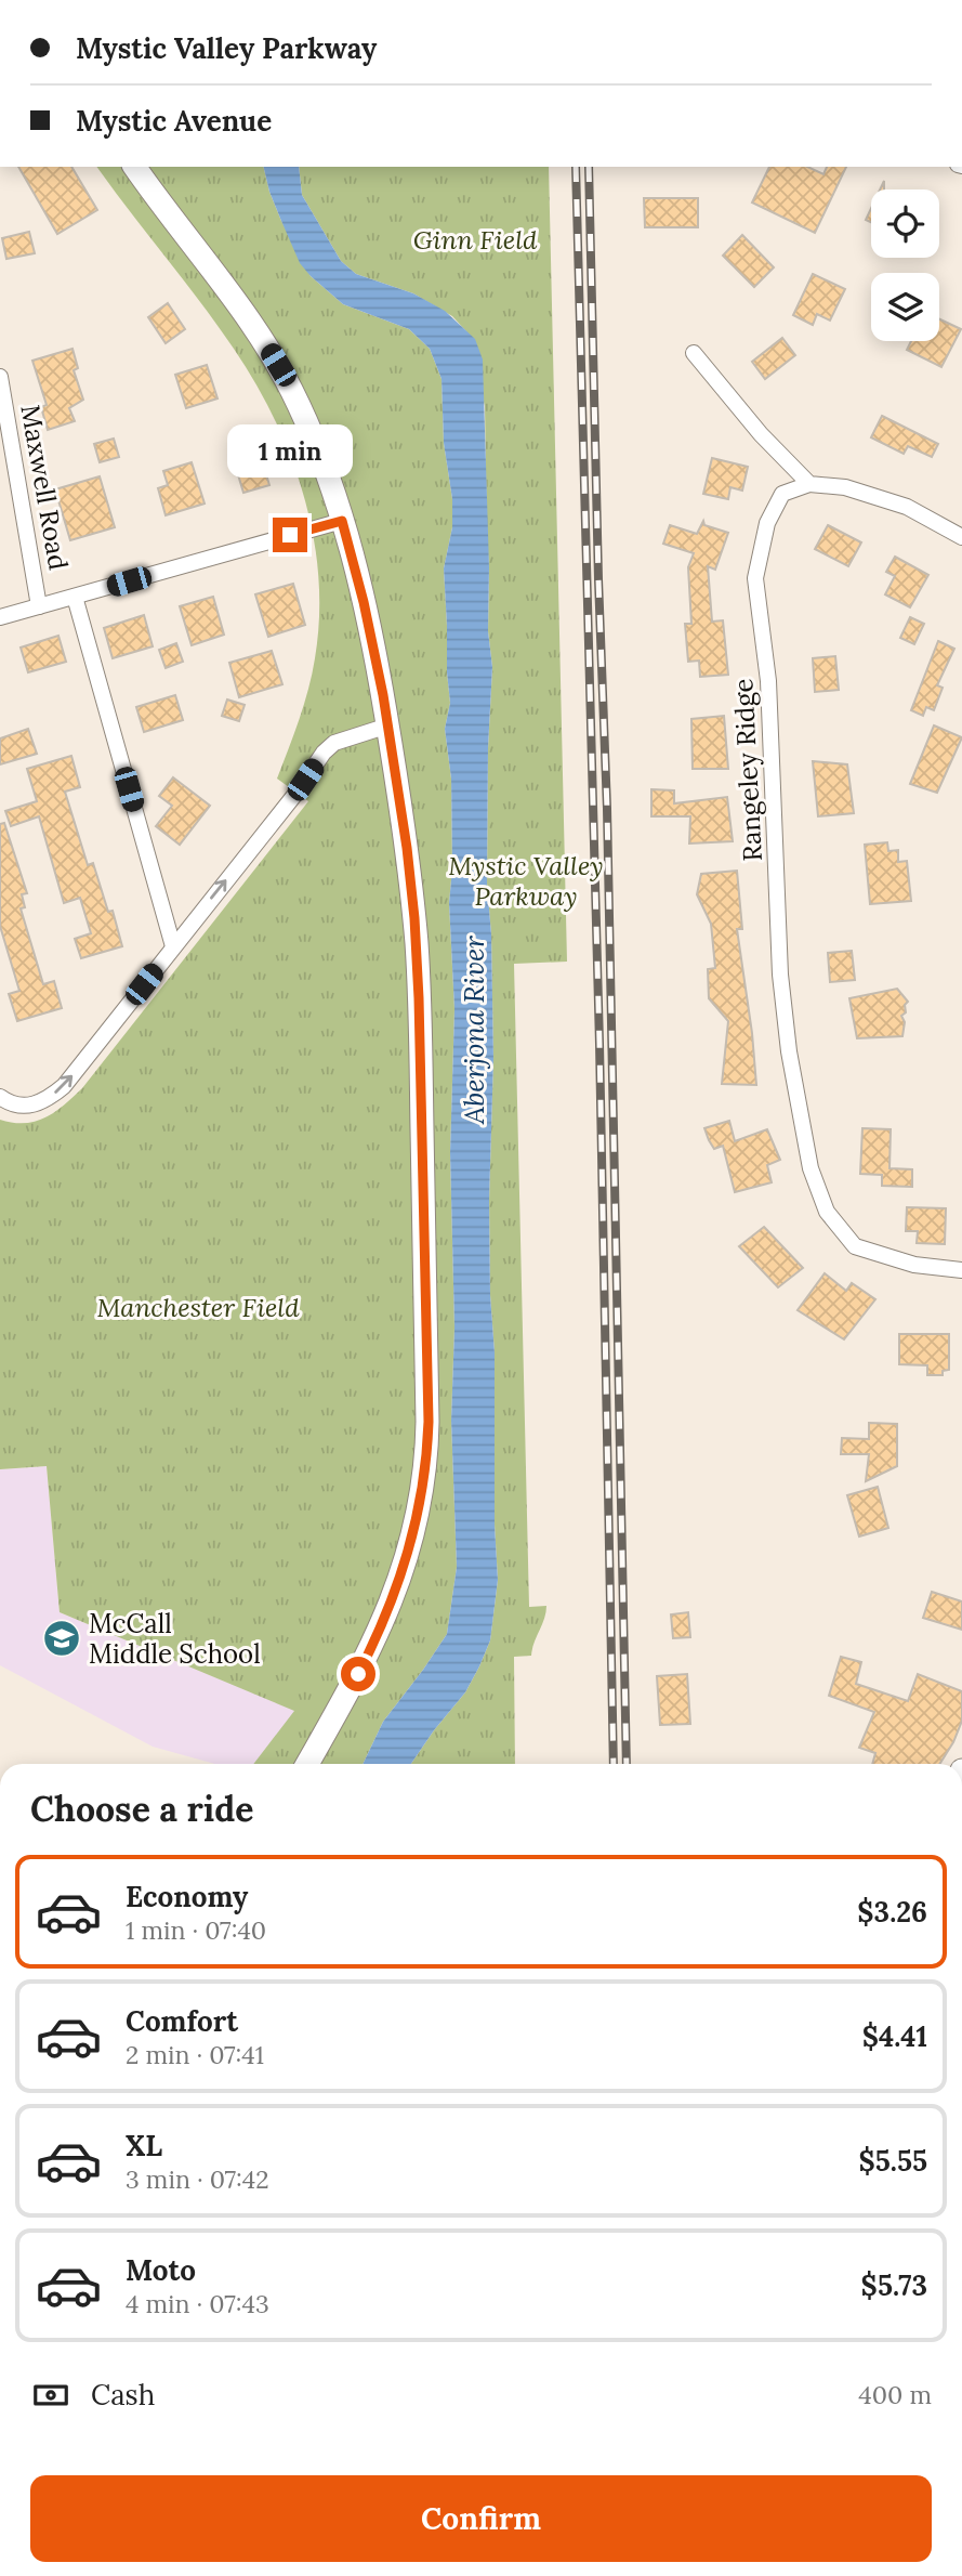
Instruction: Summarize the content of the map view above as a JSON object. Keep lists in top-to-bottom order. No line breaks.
{"streets":{"street":["Maxwell Road","Rangeley Ridge"]},"water":["Aberjona River"],"parks":["Ginn Field","Mystic Valley Parkway","Manchester Field"],"places":{"school or university":["McCall Middle School"]},"page":{"banner":["Mystic Valley Parkway","Mystic Avenue"],"bubble":"1 min","heading":"Choose a ride","list":[{"name":"Economy","note":"1 min · 07:40","value":"$3.26"},{"name":"Comfort","note":"2 min · 07:41","value":"$4.41"},{"name":"XL","note":"3 min · 07:42","value":"$5.55"},{"name":"Moto","note":"4 min · 07:43","value":"$5.73"}],"pay":["Cash","400 m"],"buttons":"Confirm"}}
